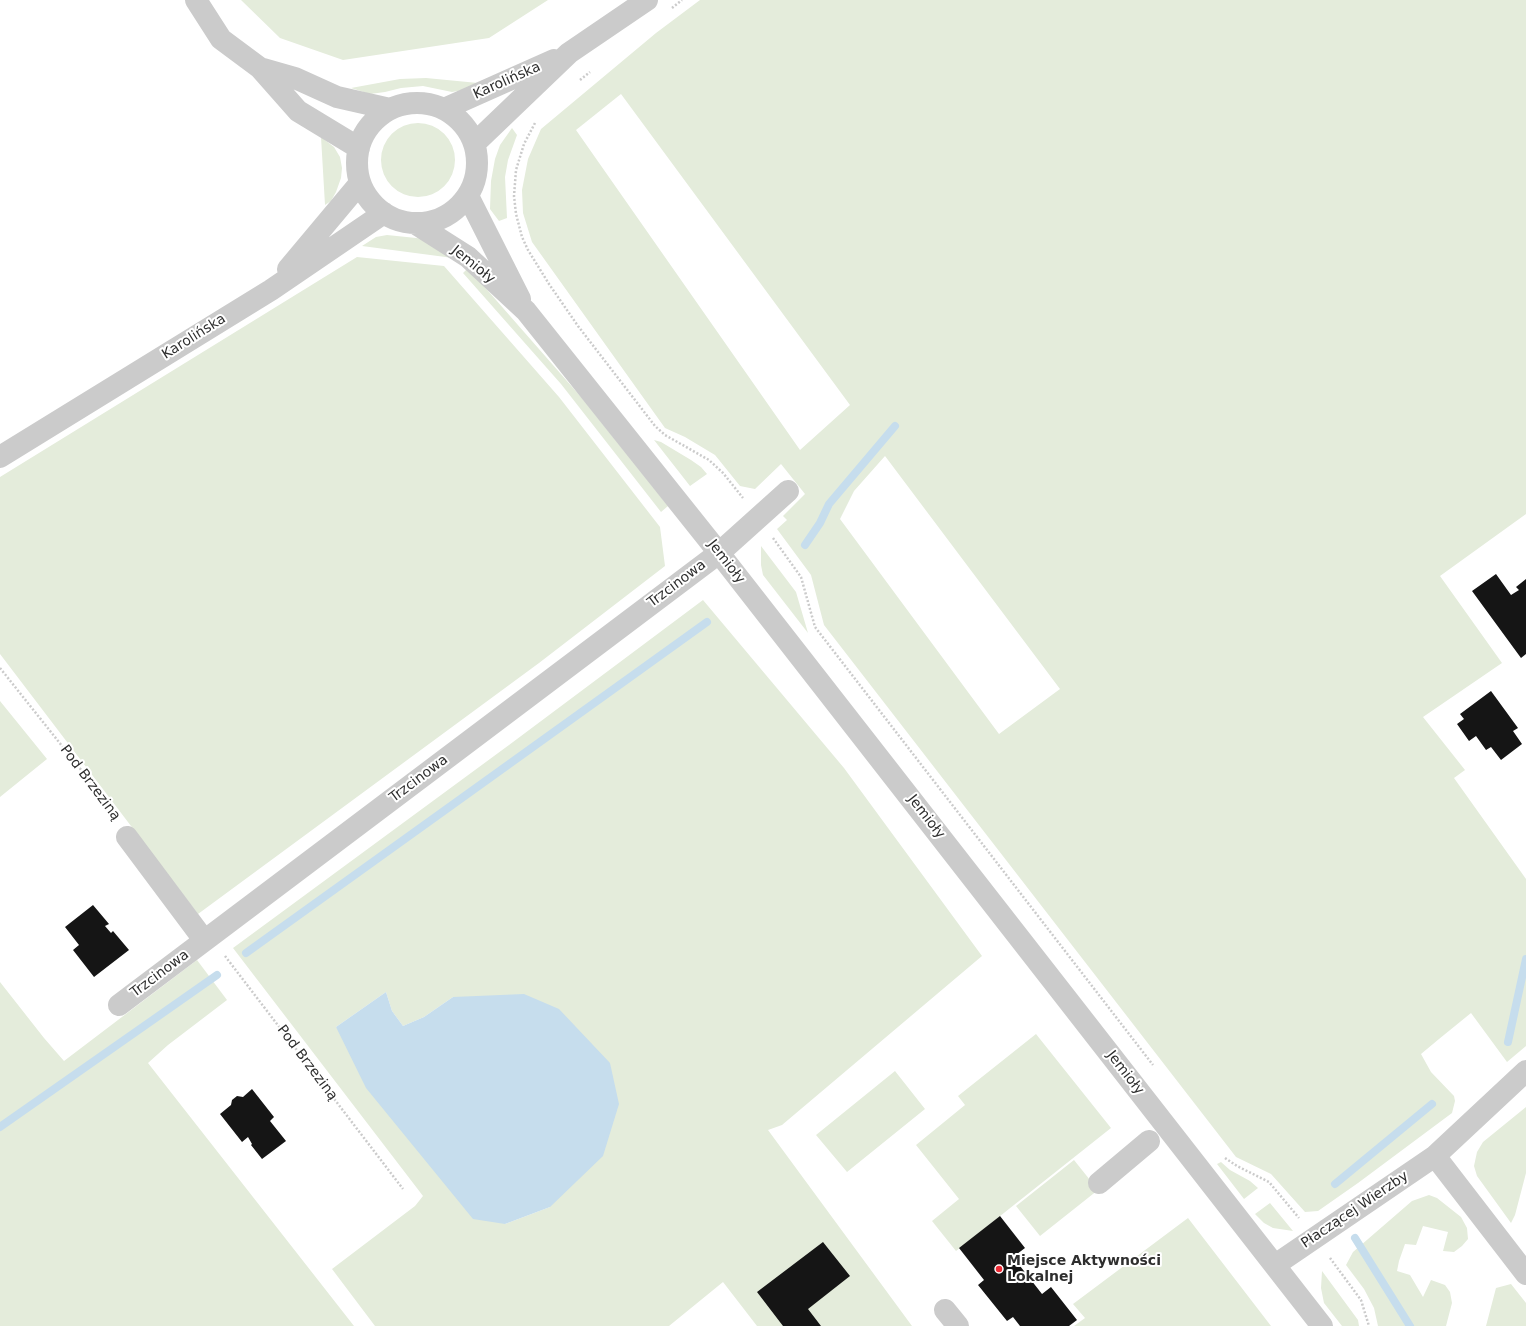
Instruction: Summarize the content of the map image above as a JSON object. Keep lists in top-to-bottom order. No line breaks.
{"streets":{"street":["Karolińska","Jemioły","Trzcinowa","Pod Brzeziną","Płaczącej Wierzby"]},"crossings":[["Karolińska","Jemioły"],["Jemioły","Trzcinowa"],["Jemioły","Płaczącej Wierzby"],["Trzcinowa","Pod Brzeziną"]],"places":["Miejsce Aktywności Lokalnej"]}
